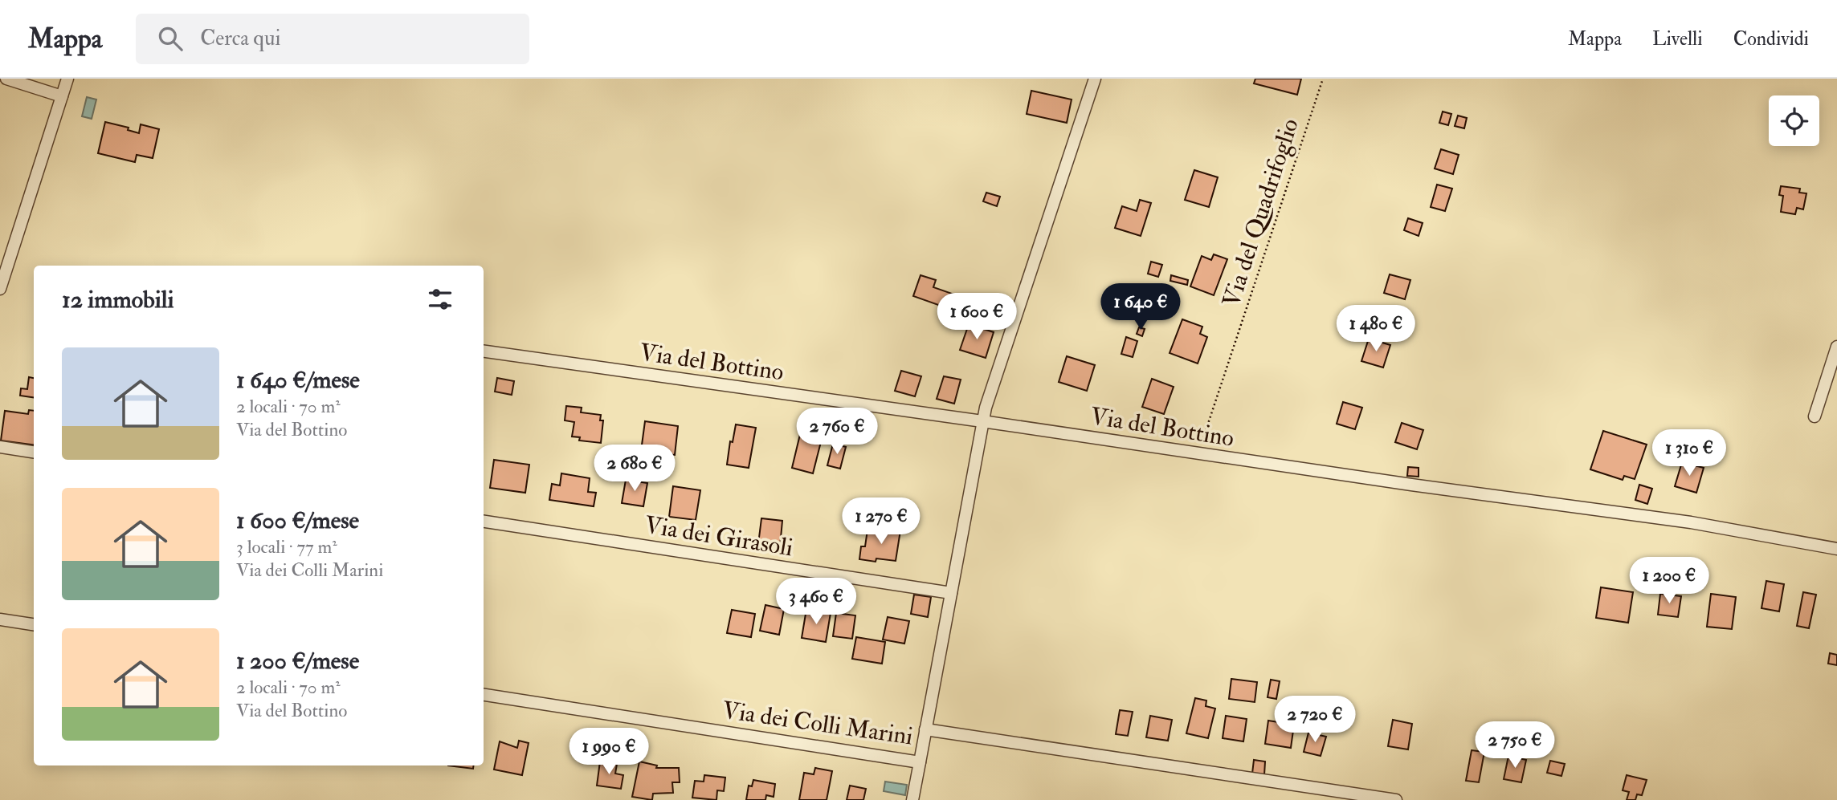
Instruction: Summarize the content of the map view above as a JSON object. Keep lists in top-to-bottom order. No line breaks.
{"streets":{"street":["Via del Bottino","Via dei Girasoli","Via dei Colli Marini"],"path":["Via del Quadrifoglio"]},"crossings":[["Via del Quadrifoglio","Via del Bottino"],["Via del Bottino","Via dei Colli Marini"],["Via dei Girasoli","Via dei Colli Marini"]],"page":{"header":"Mappa","search":"Cerca qui","nav":["Mappa","Livelli","Condividi"],"heading":"12 immobili","price":["1 640 €","1 600 €","1 480 €","2 760 €","1 310 €","2 680 €","1 270 €","1 200 €","3 460 €","2 720 €","2 750 €","1 990 €"],"list":[{"name":"1 640 €/mese","note":"2 locali · 70 m² · Via del Bottino"},{"name":"1 600 €/mese","note":"3 locali · 77 m² · Via dei Colli Marini"},{"name":"1 200 €/mese","note":"2 locali · 70 m² · Via del Bottino"}]}}
